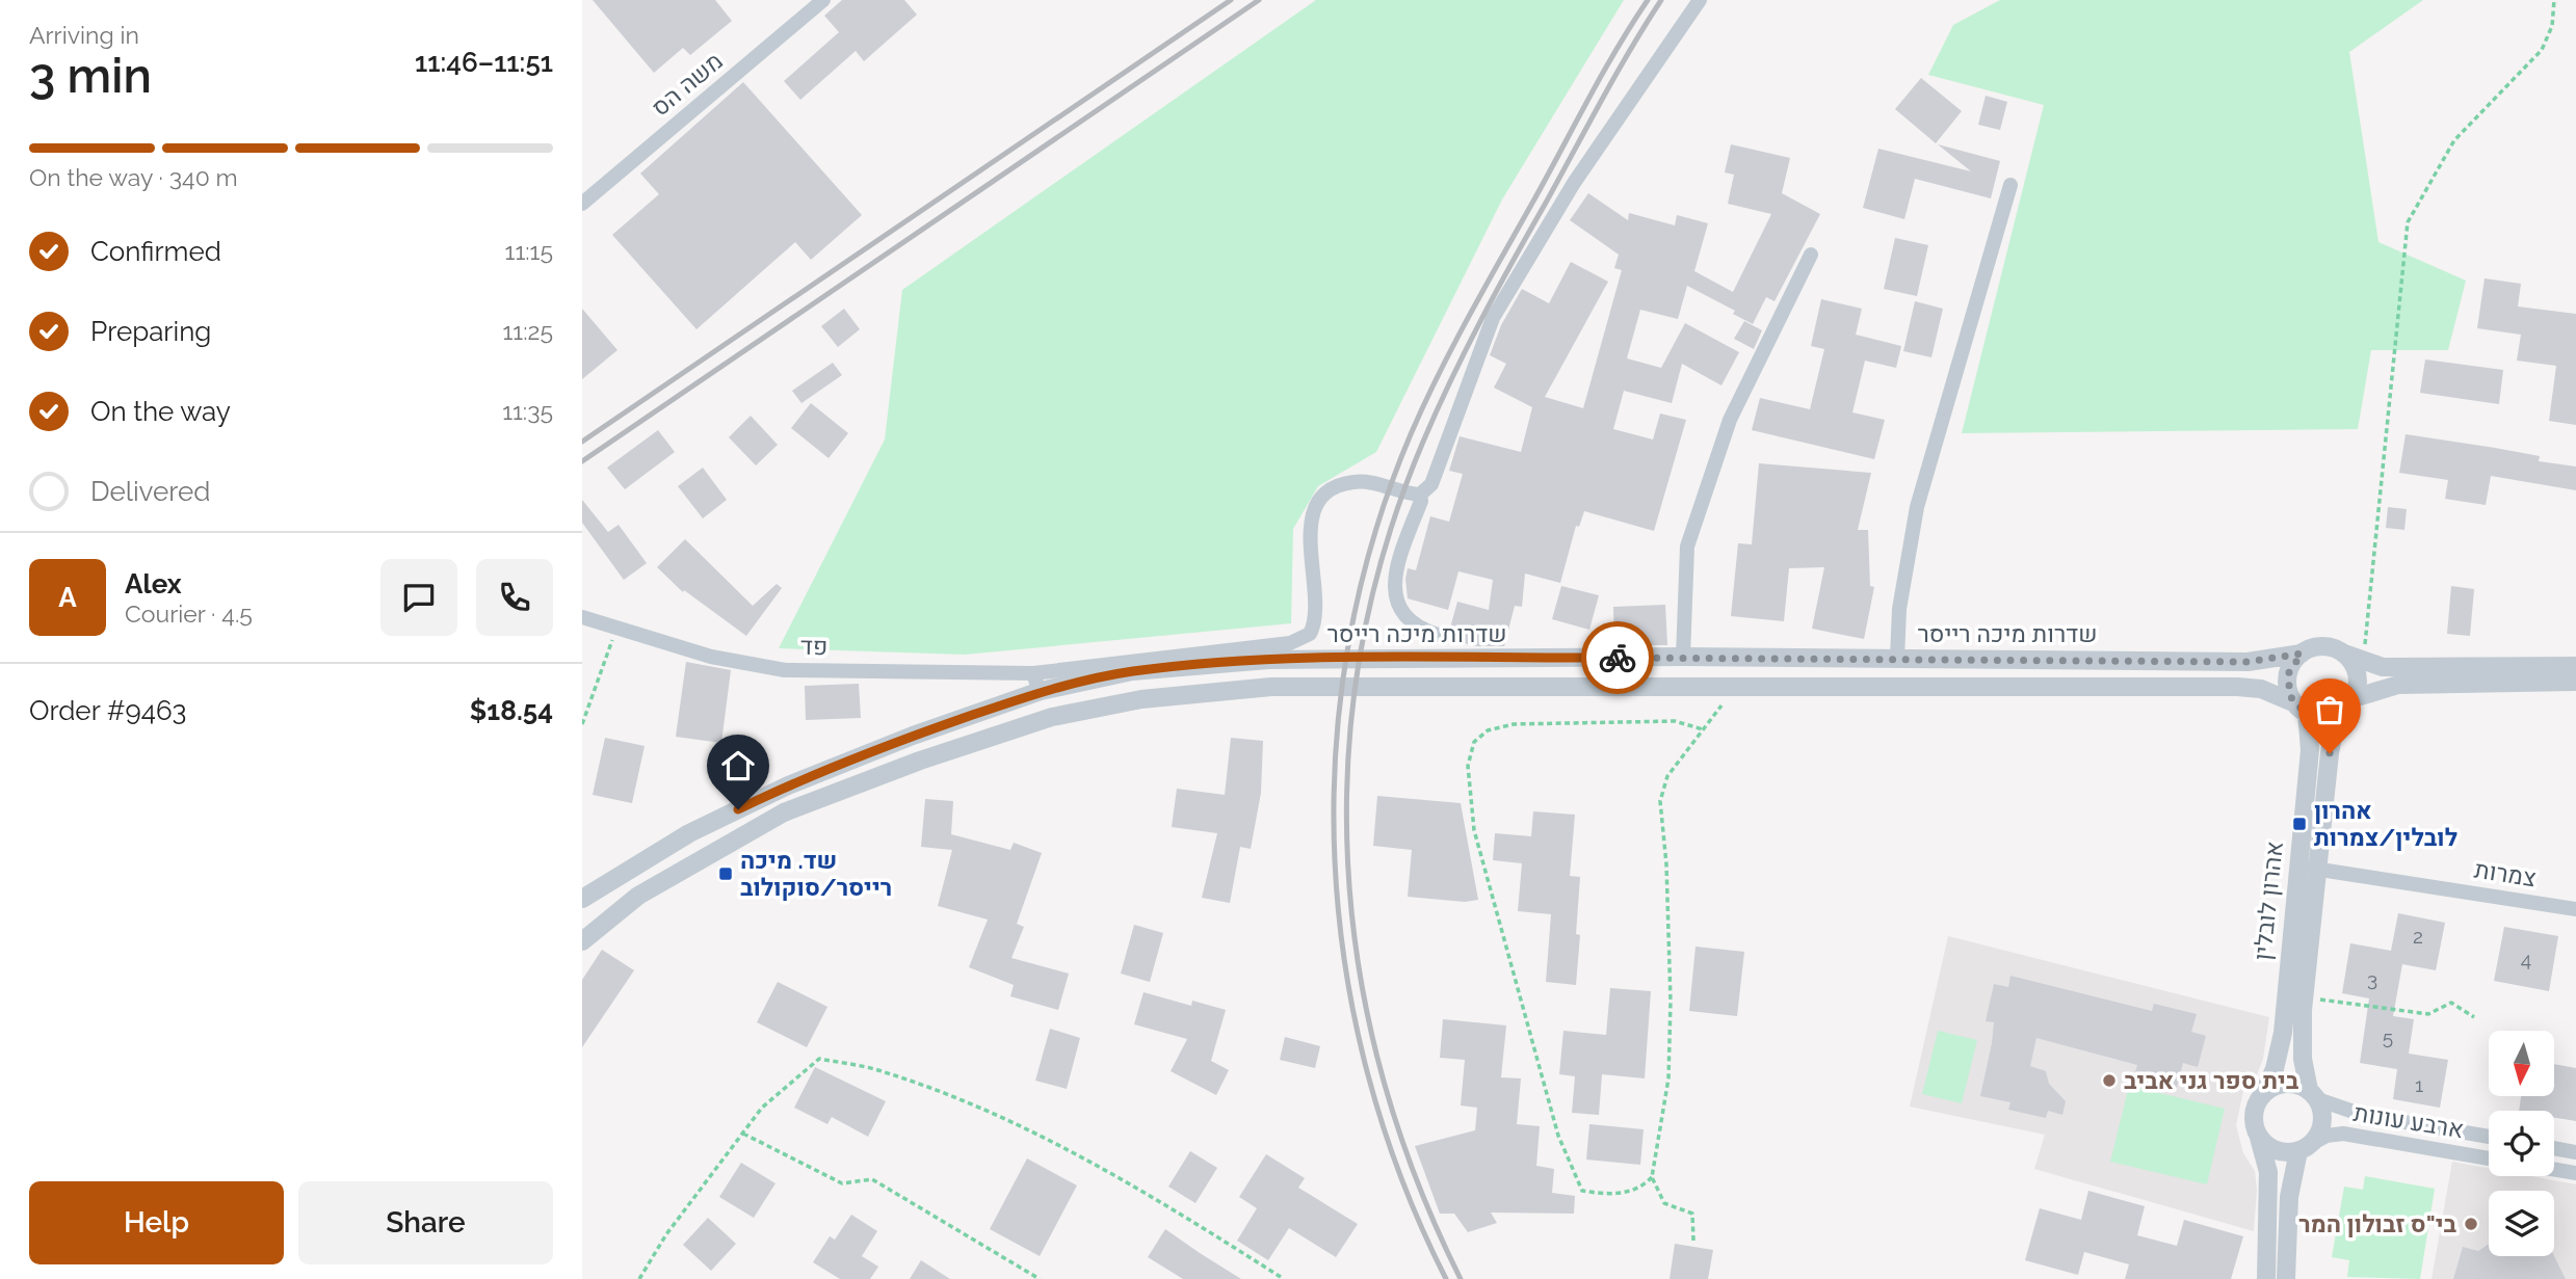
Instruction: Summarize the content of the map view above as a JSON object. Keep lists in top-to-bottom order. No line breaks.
{"streets":{"street":["משה הס","שדרות מיכה רייסר","פד","צמרות","אהרון לובלין","ארבע עונות"]},"crossings":[["שדרות מיכה רייסר","אהרון לובלין"],["צמרות","אהרון לובלין"],["אהרון לובלין","ארבע עונות"]],"places":{"transit":["אהרון לובלין/צמרות","שד. מיכה רייסר/סוקולוב"],"other":["בית ספר גני אביב","בי\"ס זבולון המר"]},"house_numbers":["2","4","3","5","1"],"north":"bottom","page":{"heading":["3 min","Arriving in","11:46–11:51"],"panel":["Alex","Courier · 4.5","Order #9463","$18.54"],"bar":"On the way · 340 m","list":[["Confirmed","11:15"],["Preparing","11:25"],["On the way","11:35"],"Delivered"],"round":"A","buttons":["Help","Share"]}}
